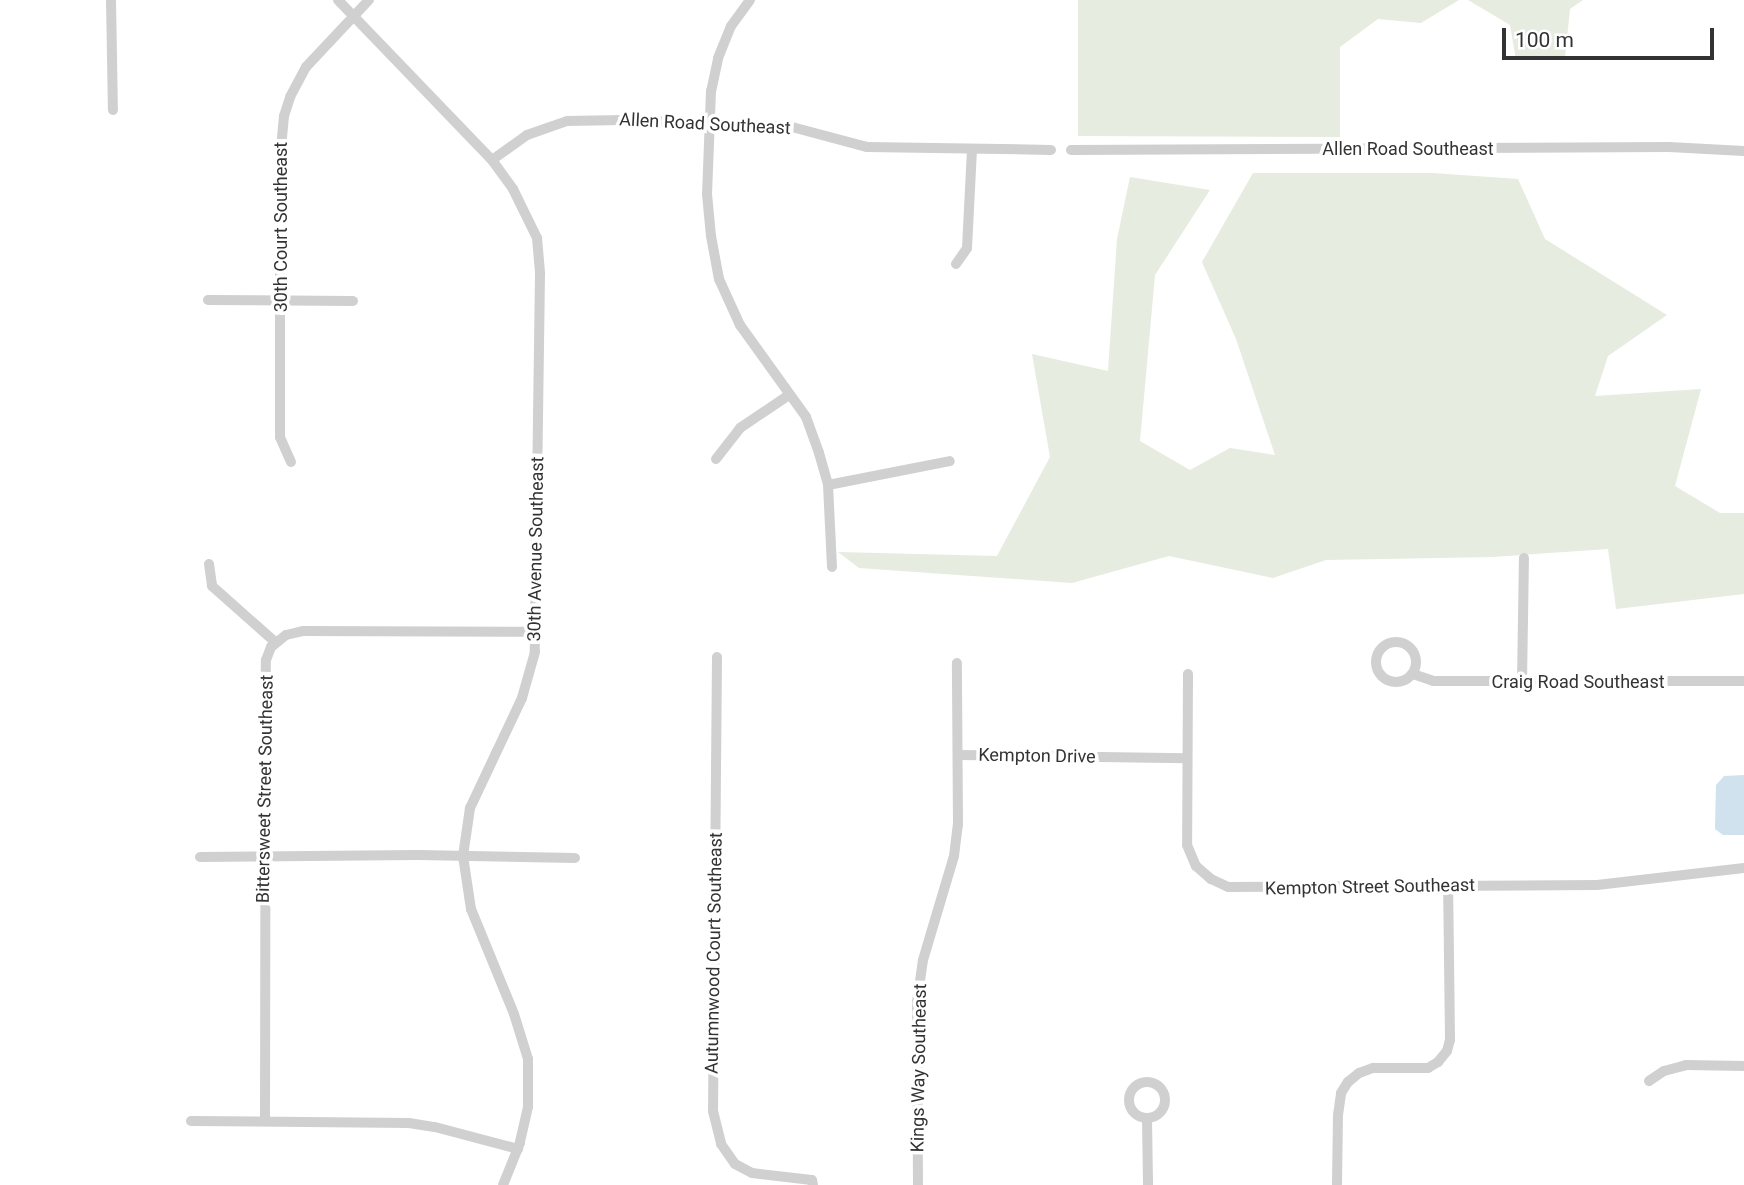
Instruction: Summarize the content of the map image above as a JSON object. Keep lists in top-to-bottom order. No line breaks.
{"streets":{"street":["Allen Road Southeast","30th Court Southeast","30th Avenue Southeast","Craig Road Southeast","Kempton Drive","Bittersweet Street Southeast","Kempton Street Southeast","Autumnwood Court Southeast","Kings Way Southeast"]},"crossings":[["Allen Road Southeast","30th Avenue Southeast"],["30th Court Southeast","30th Avenue Southeast"],["Kempton Drive","Kempton Street Southeast"],["Kempton Drive","Kings Way Southeast"]],"scale_bar":"100 m"}
